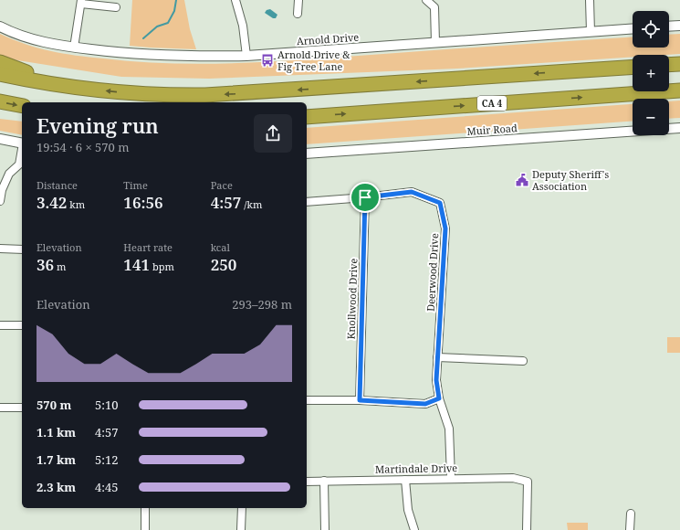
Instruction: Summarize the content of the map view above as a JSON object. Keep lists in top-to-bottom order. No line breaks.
{"streets":{"highway":["CA 4"],"street":["Arnold Drive","Muir Road","Deerwood Drive","Knollwood Drive","Martindale Drive"]},"crossings":[["Deerwood Drive","Knollwood Drive"],["Deerwood Drive","Martindale Drive"]],"places":{"bus stop":["Arnold Drive & Fig Tree Lane"],"public building":["Deputy Sheriff's Association"]},"page":{"map_buttons":["+","−"],"heading":["Evening run","19:54 · 6 × 570 m"],"stats":[["Distance","3.42 km"],["Time","16:56"],["Pace","4:57 /km"],["Elevation","36 m"],["Heart rate","141 bpm"],["kcal","250"]],"chart":["Elevation","293–298 m"],"list":[{"name":"570 m","note":"5:10"},{"name":"1.1 km","note":"4:57"},{"name":"1.7 km","note":"5:12"},{"name":"2.3 km","note":"4:45"}]}}
